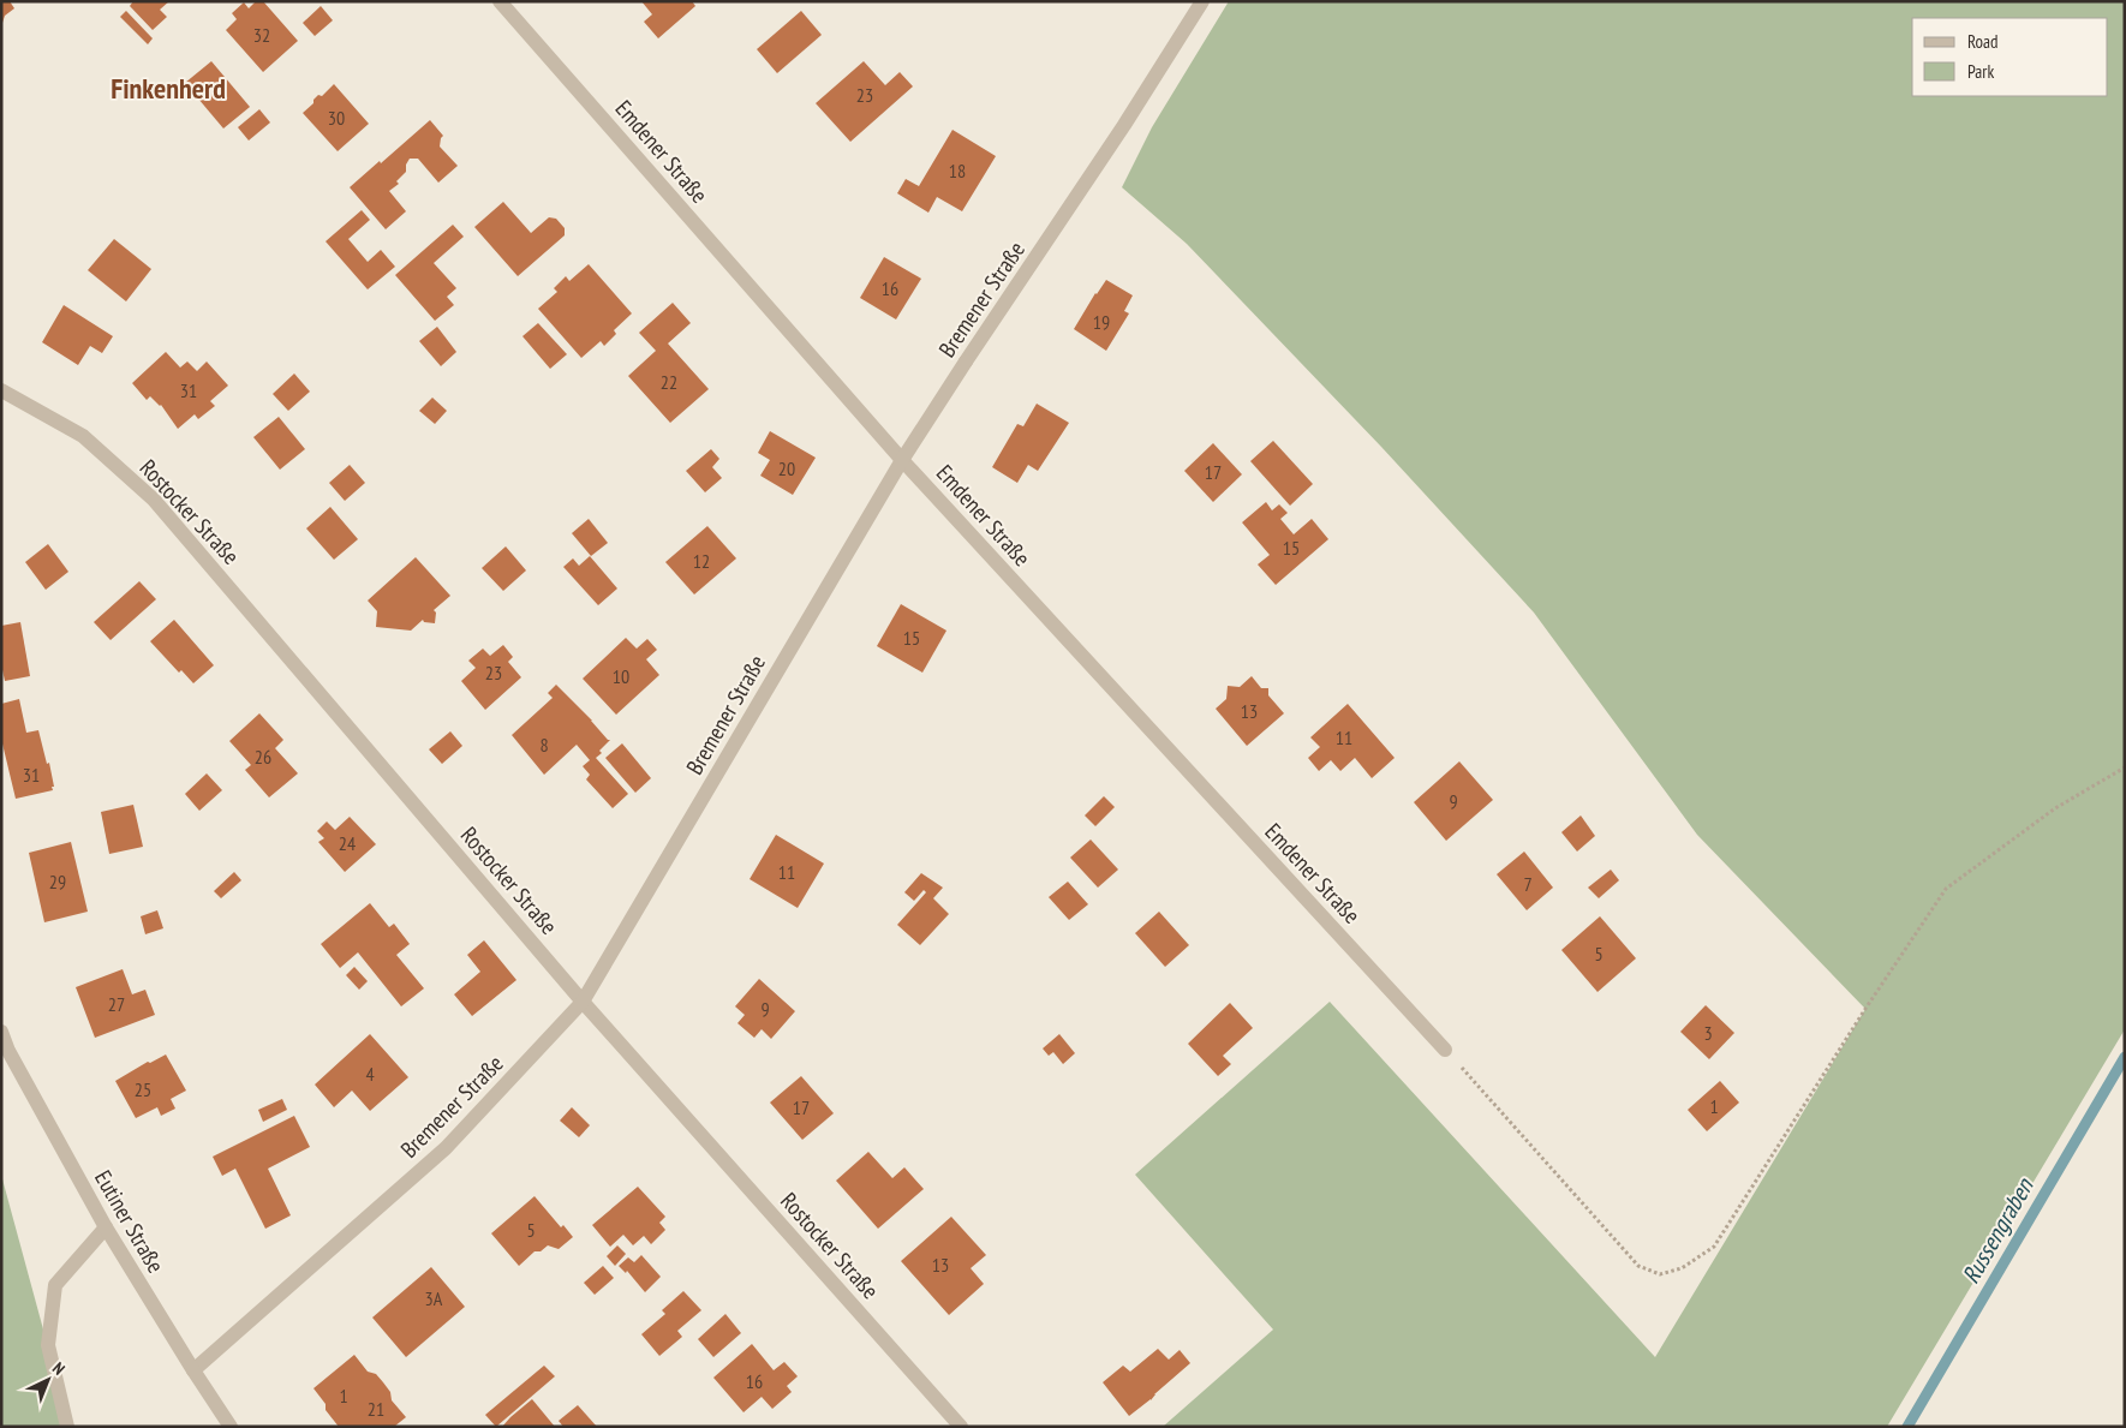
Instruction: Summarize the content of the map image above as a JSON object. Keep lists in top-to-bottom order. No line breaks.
{"streets":{"street":["Emdener Straße","Bremener Straße","Rostocker Straße","Eutiner Straße"]},"crossings":[["Emdener Straße","Bremener Straße"],["Bremener Straße","Rostocker Straße"],["Bremener Straße","Eutiner Straße"]],"districts":["Finkenherd"],"water":["Russengraben"],"house_numbers":["32","23","30","18","16","19","22","31","20","17","15","12","15","23","10","13","11","8","26","31","9","24","11","29","7","5","27","9","3","4","25","1","17","5","13","3A","16","1","21"],"legend":["Road","Park"],"north":"top right"}
